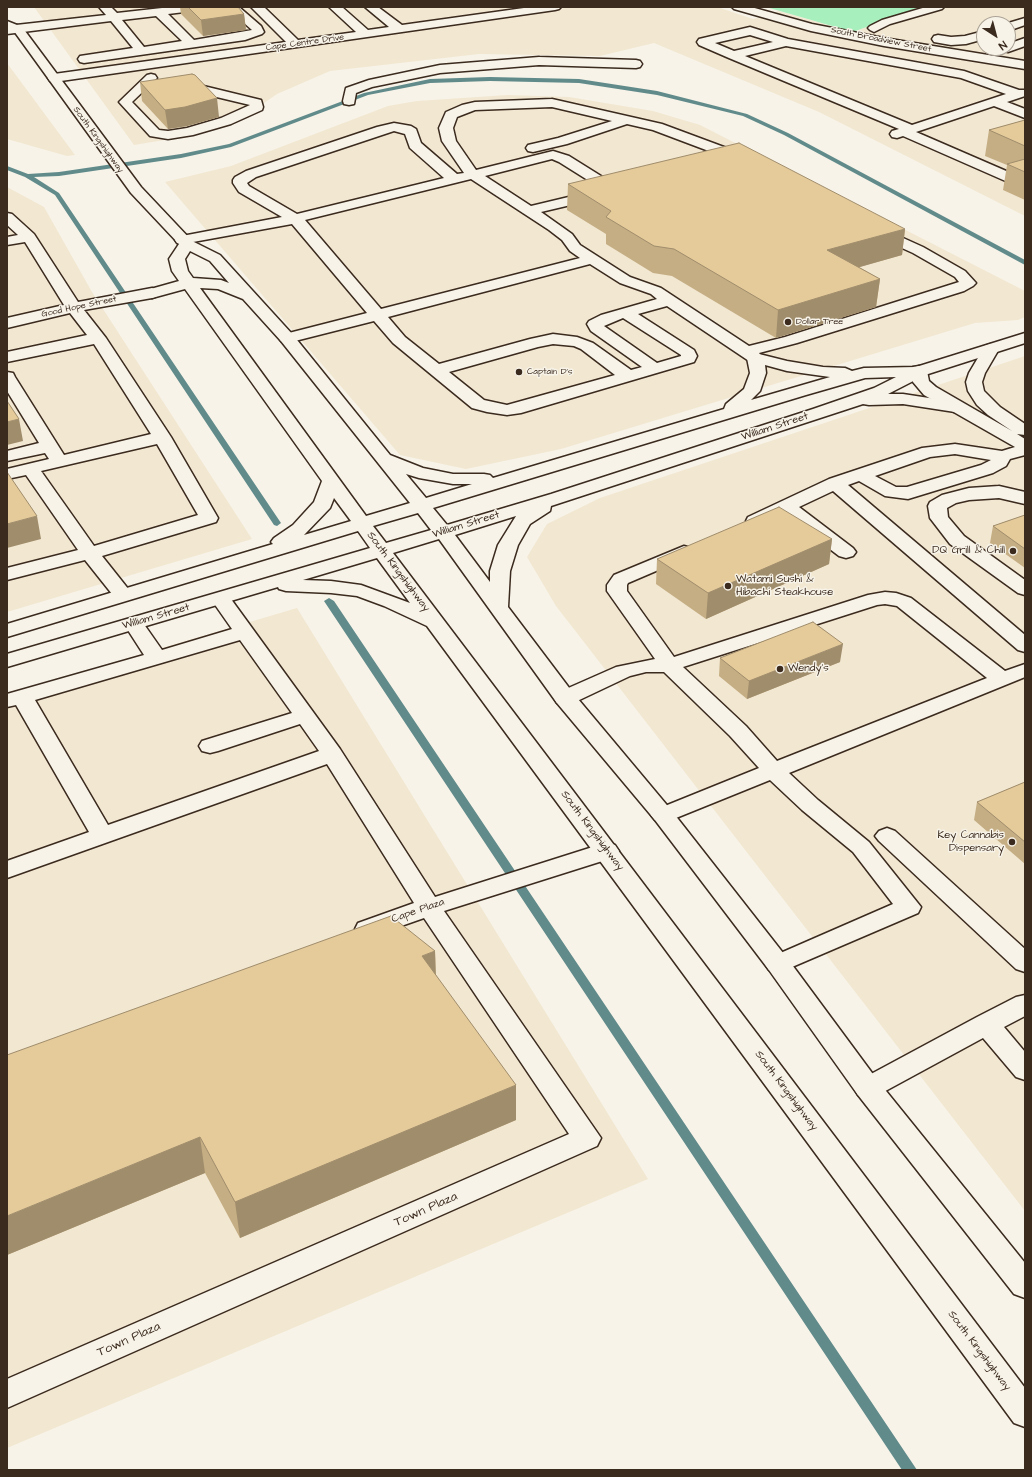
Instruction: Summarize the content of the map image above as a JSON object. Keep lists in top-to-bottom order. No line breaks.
{"streets":{"main road":["South Broadview Street","Cape Centre Drive","South Kingshighway","Good Hope Street","William Street","Cape Plaza","Town Plaza"]},"crossings":[["Cape Centre Drive","South Kingshighway"],["South Kingshighway","William Street"],["South Kingshighway","Cape Plaza"],["Cape Plaza","Town Plaza"]],"places":["Dollar Tree","Captain D's","DQ Grill & Chill","Watami Sushi & Hibachi Steakhouse","Wendy's","Key Cannabis Dispensary"],"north":"bottom right"}
